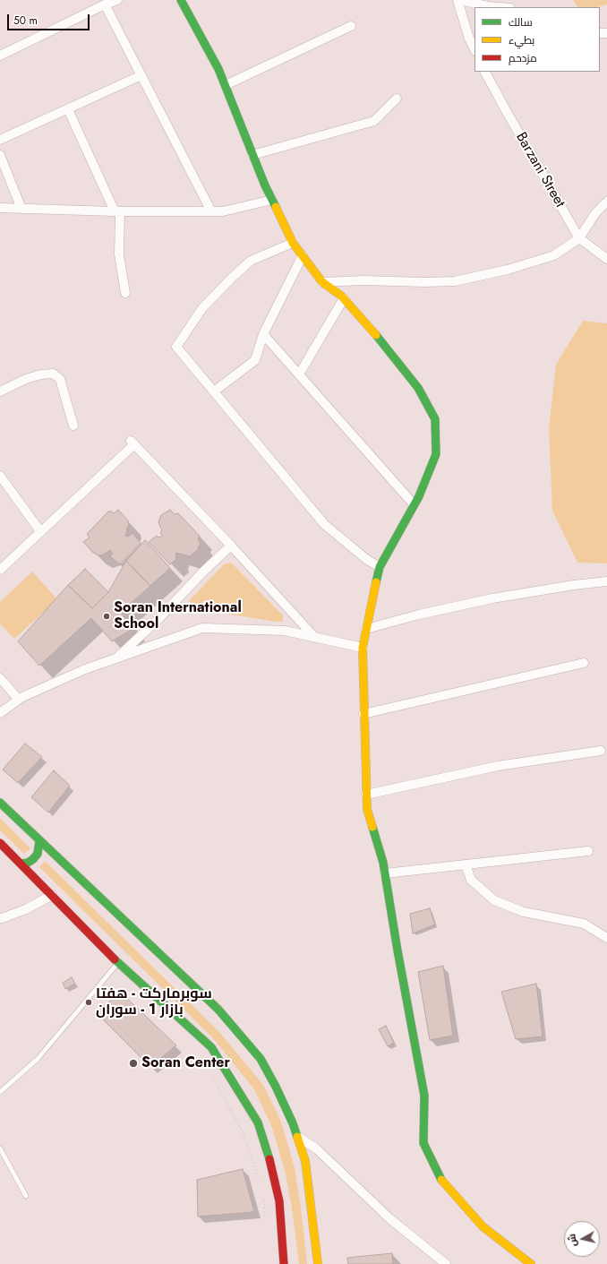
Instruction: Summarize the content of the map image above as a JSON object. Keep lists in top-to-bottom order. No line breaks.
{"streets":{"street":["Barzani Street"]},"places":["Soran International School","سوبرماركت - هفتا بازار 1 - سوران","Soran Center"],"legend":["سالك","بطيء","مزدحم"],"scale_bar":"50 m","north":"left"}
